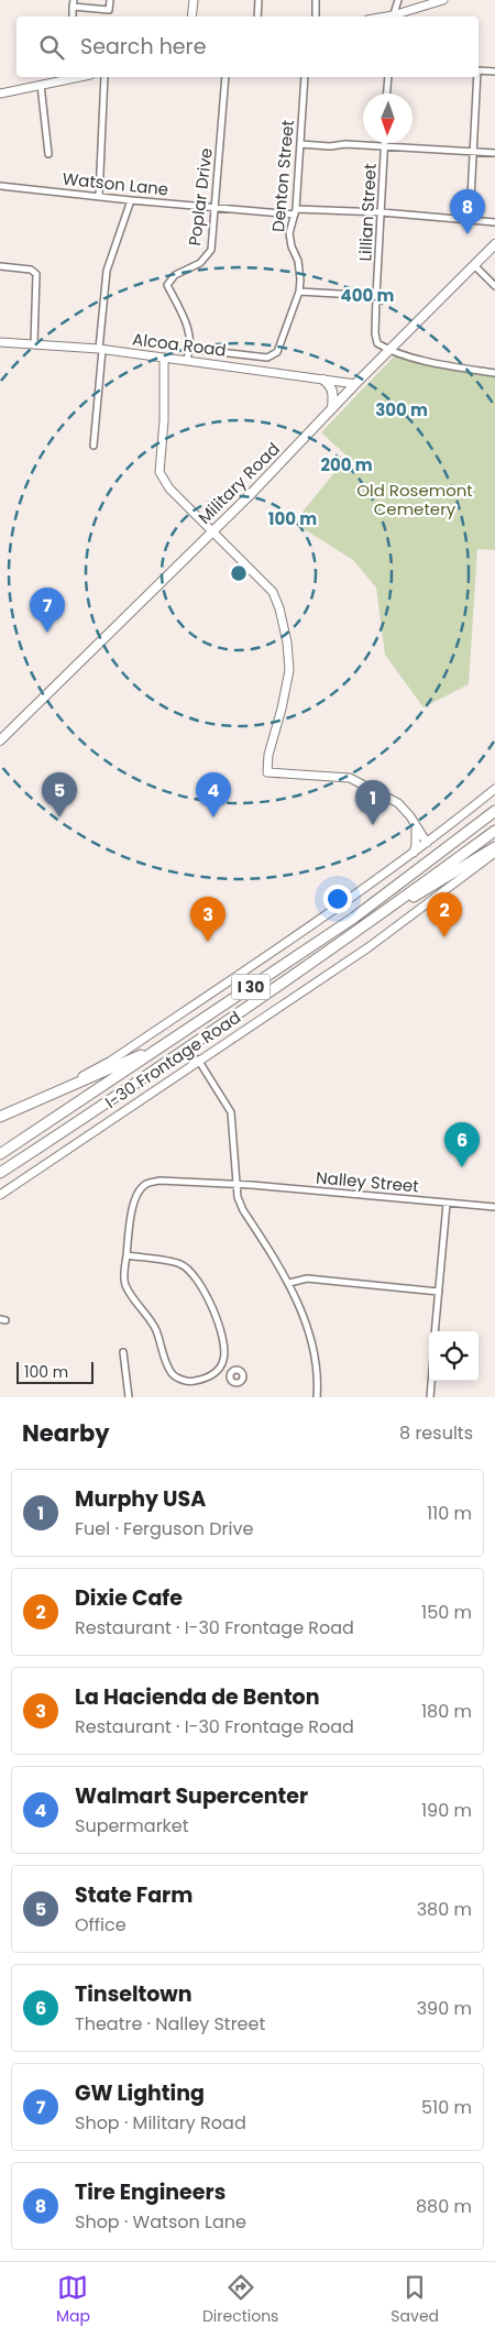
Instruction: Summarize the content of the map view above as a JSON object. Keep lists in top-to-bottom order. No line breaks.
{"streets":{"highway":["I 30"],"main road":["Alcoa Road","Military Road","I-30 Frontage Road"],"street":["Denton Street","Watson Lane","Poplar Drive","Lillian Street","Nalley Street"]},"crossings":[["Denton Street","Watson Lane"],["Denton Street","Poplar Drive"],["Watson Lane","Poplar Drive"],["Watson Lane","Lillian Street"],["Lillian Street","Military Road"],["Alcoa Road","Military Road"]],"parks":["Old Rosemont Cemetery"],"scale_bar":"100 m","north":"bottom","page":{"search":"Search here","pins":["8","7","4","5","1","2","3","6"],"scale":"100 m","heading":["Nearby","8 results"],"list":[{"mark":"1","name":"Murphy USA","note":"Fuel · Ferguson Drive","value":"110 m"},{"mark":"2","name":"Dixie Cafe","note":"Restaurant · I-30 Frontage Road","value":"150 m"},{"mark":"3","name":"La Hacienda de Benton","note":"Restaurant · I-30 Frontage Road","value":"180 m"},{"mark":"4","name":"Walmart Supercenter","note":"Supermarket","value":"190 m"},{"mark":"5","name":"State Farm","note":"Office","value":"380 m"},{"mark":"6","name":"Tinseltown","note":"Theatre · Nalley Street","value":"390 m"},{"mark":"7","name":"GW Lighting","note":"Shop · Military Road","value":"510 m"},{"mark":"8","name":"Tire Engineers","note":"Shop · Watson Lane","value":"880 m"}],"nav":["Map","Directions","Saved"]},"rings":["400 m","300 m","200 m","100 m"]}
